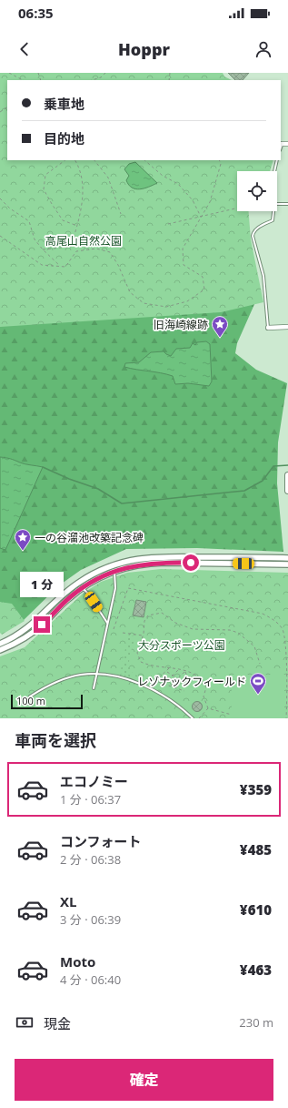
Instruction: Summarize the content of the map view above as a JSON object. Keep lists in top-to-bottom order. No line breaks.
{"parks":["高尾山自然公園","大分スポーツ公園"],"places":{"place":["旧海崎線跡","一の谷溜池改築記念碑"],"sports":["レゾナックフィールド"]},"scale_bar":"100 m","page":{"status":"06:35","header":"Hoppr","banner":["乗車地","目的地"],"bubble":"1 分","scale":"100 m","heading":"車両を選択","list":[{"name":"エコノミー","note":"1 分 · 06:37","value":"¥359"},{"name":"コンフォート","note":"2 分 · 06:38","value":"¥485"},{"name":"XL","note":"3 分 · 06:39","value":"¥610"},{"name":"Moto","note":"4 分 · 06:40","value":"¥463"}],"pay":["現金","230 m"],"buttons":"確定"}}
